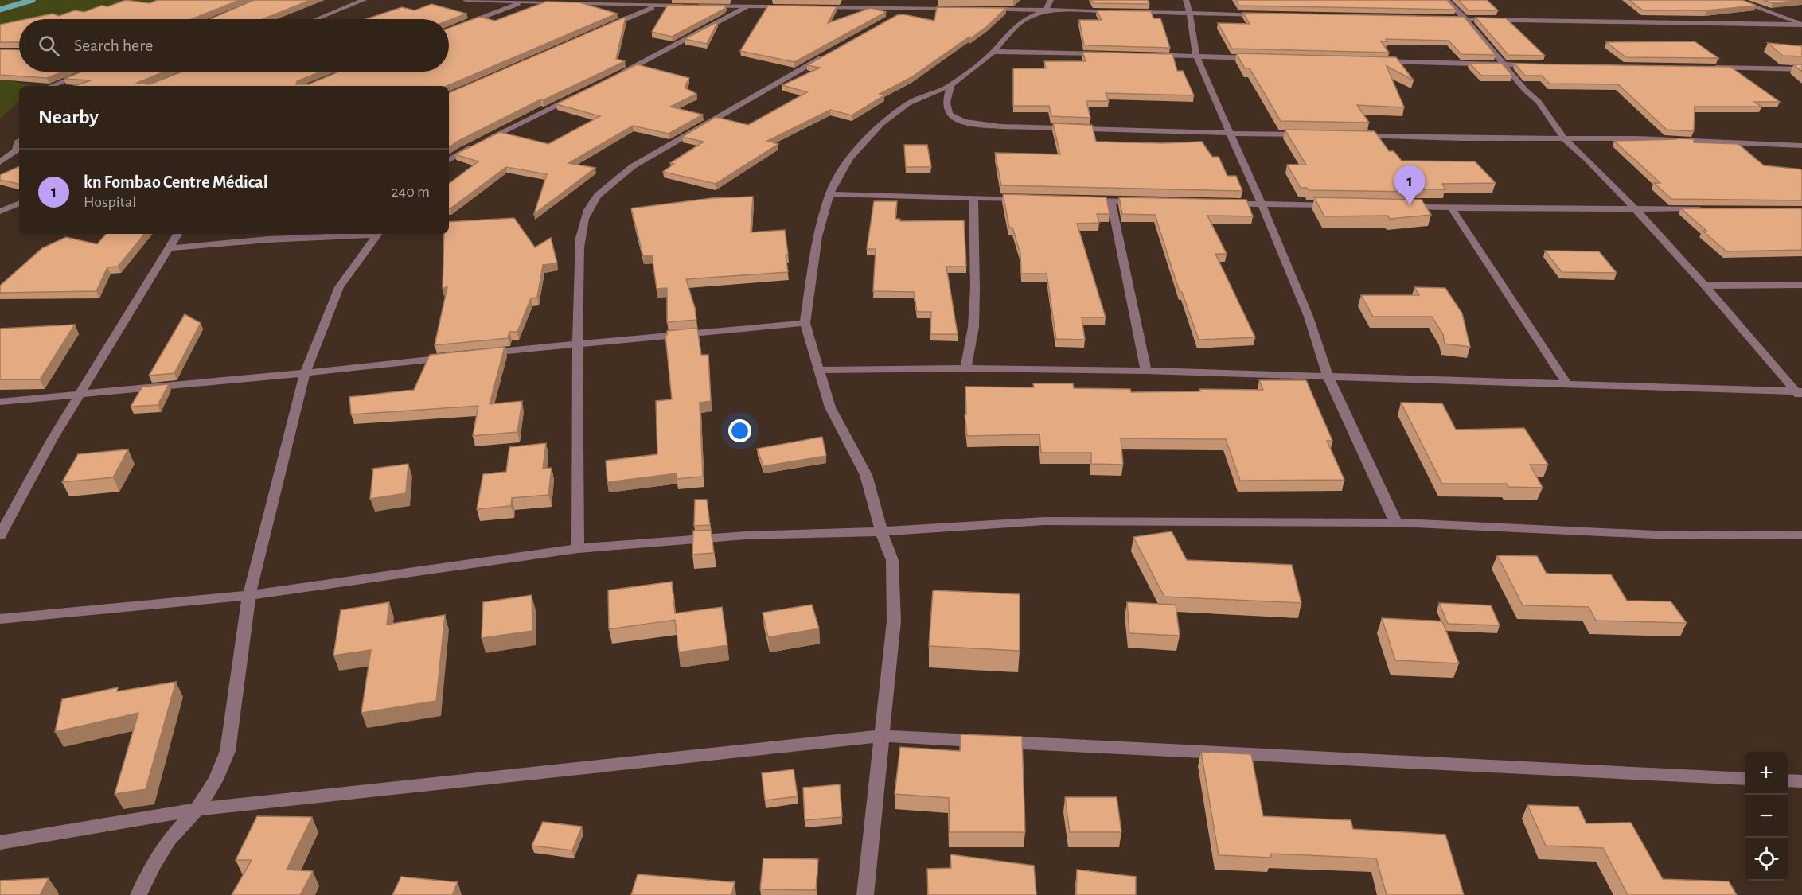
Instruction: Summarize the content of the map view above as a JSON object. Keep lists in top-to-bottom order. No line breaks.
{"page":{"search":"Search here","heading":"Nearby","list":[{"mark":"1","name":"kn Fombao Centre Médical","note":"Hospital","value":"240 m"}],"pins":"1","map_buttons":["+","−"]}}
